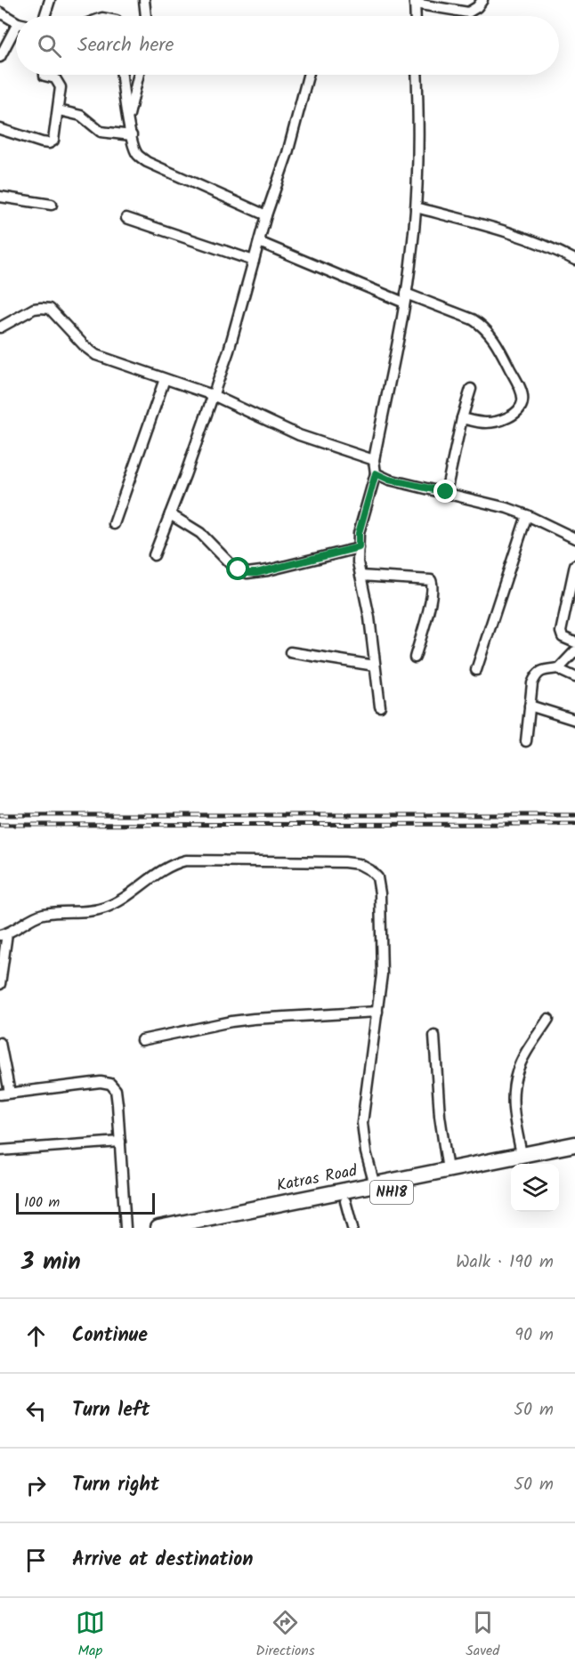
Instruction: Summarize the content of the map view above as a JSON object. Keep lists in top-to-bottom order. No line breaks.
{"streets":{"highway":["Katras Road","NH18"]},"scale_bar":"100 m","page":{"search":"Search here","scale":"100 m","heading":["3 min","Walk · 190 m"],"list":[["Continue","90 m"],["Turn left","50 m"],["Turn right","50 m"],"Arrive at destination"],"nav":["Map","Directions","Saved"]}}
